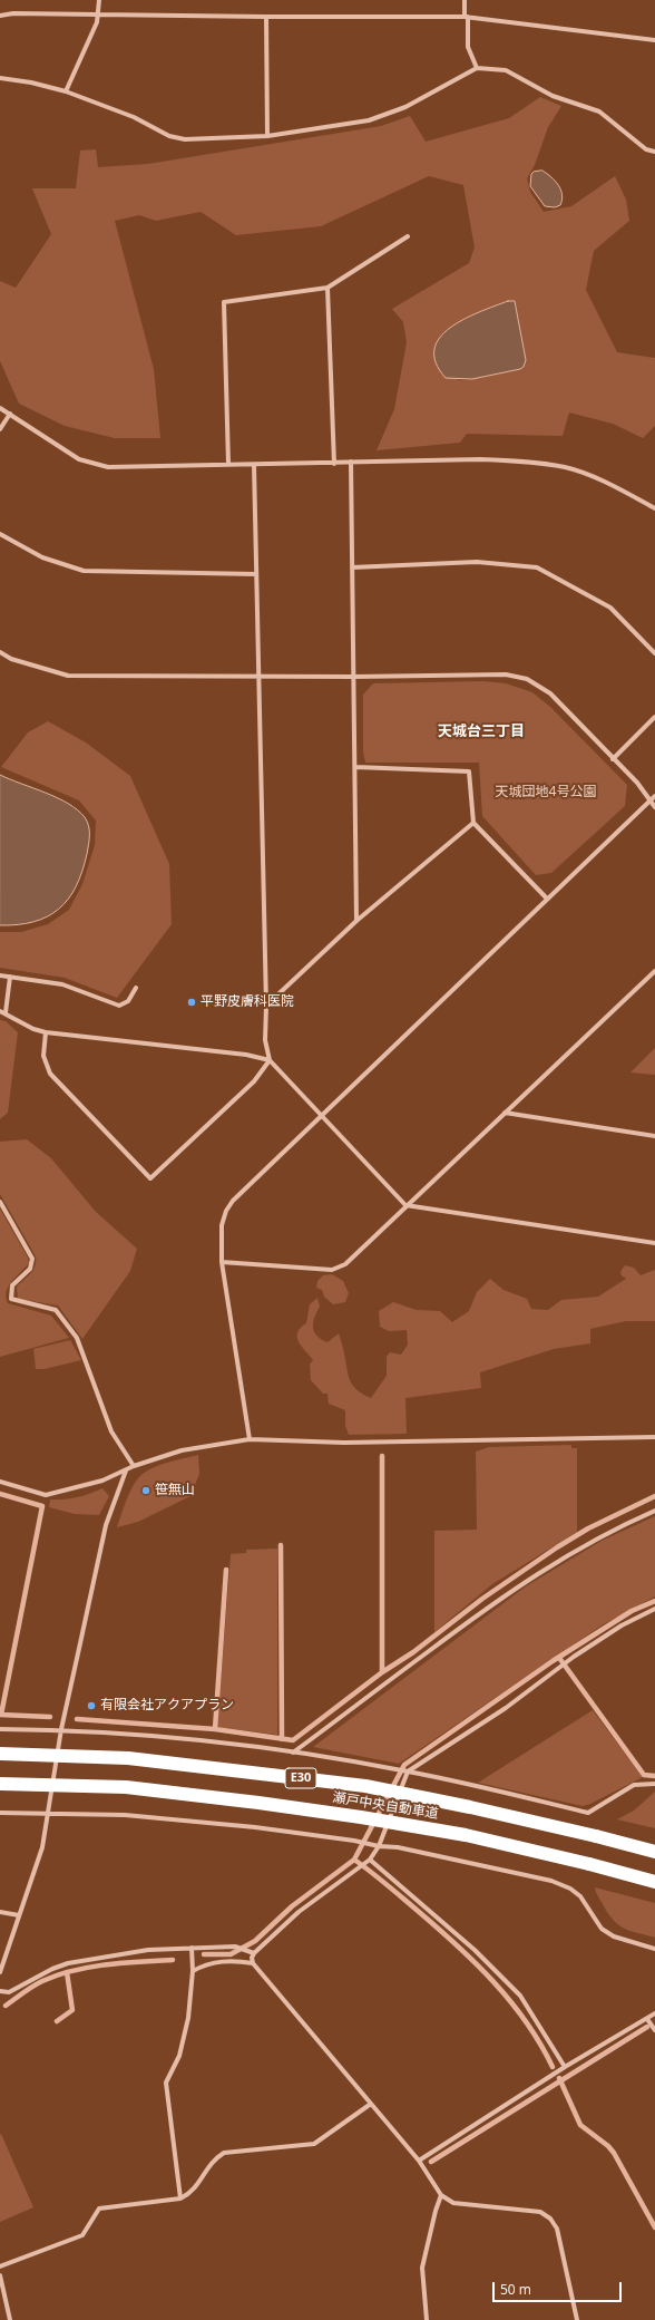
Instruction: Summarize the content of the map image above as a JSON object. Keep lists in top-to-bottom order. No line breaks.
{"streets":{"highway":["E30","瀬戸中央自動車道"]},"districts":["天城台三丁目"],"parks":["天城団地4号公園"],"places":["平野皮膚科医院","笹無山","有限会社アクアプラン"],"scale_bar":"50 m"}
